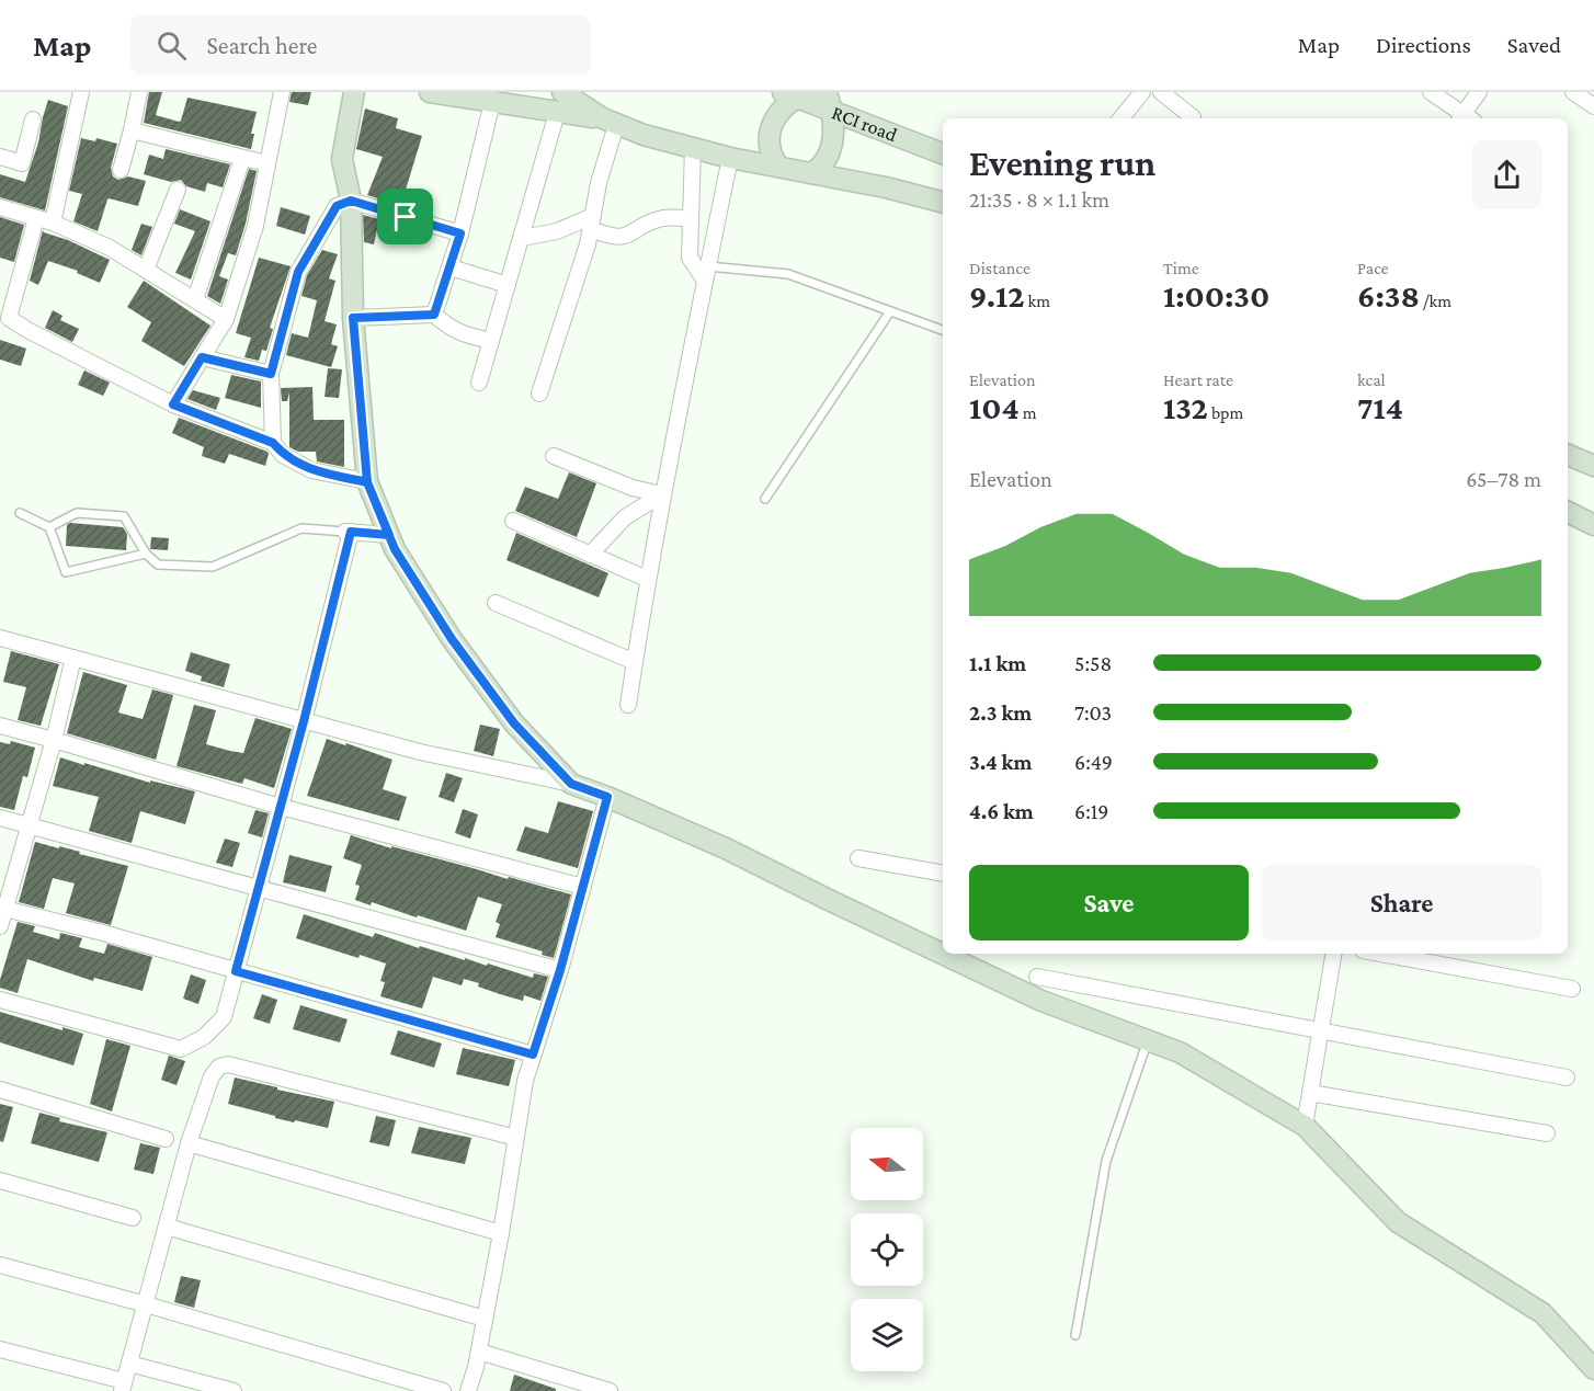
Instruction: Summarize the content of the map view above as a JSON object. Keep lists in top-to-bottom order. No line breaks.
{"streets":{"street":["RCI road"]},"north":"left","page":{"header":"Map","search":"Search here","nav":["Map","Directions","Saved"],"heading":["Evening run","21:35 · 8 × 1.1 km"],"stats":[["Distance","9.12 km"],["Time","1:00:30"],["Pace","6:38 /km"],["Elevation","104 m"],["Heart rate","132 bpm"],["kcal","714"]],"chart":["Elevation","65–78 m"],"list":[{"name":"1.1 km","note":"5:58"},{"name":"2.3 km","note":"7:03"},{"name":"3.4 km","note":"6:49"},{"name":"4.6 km","note":"6:19"}],"buttons":["Save","Share"]}}
